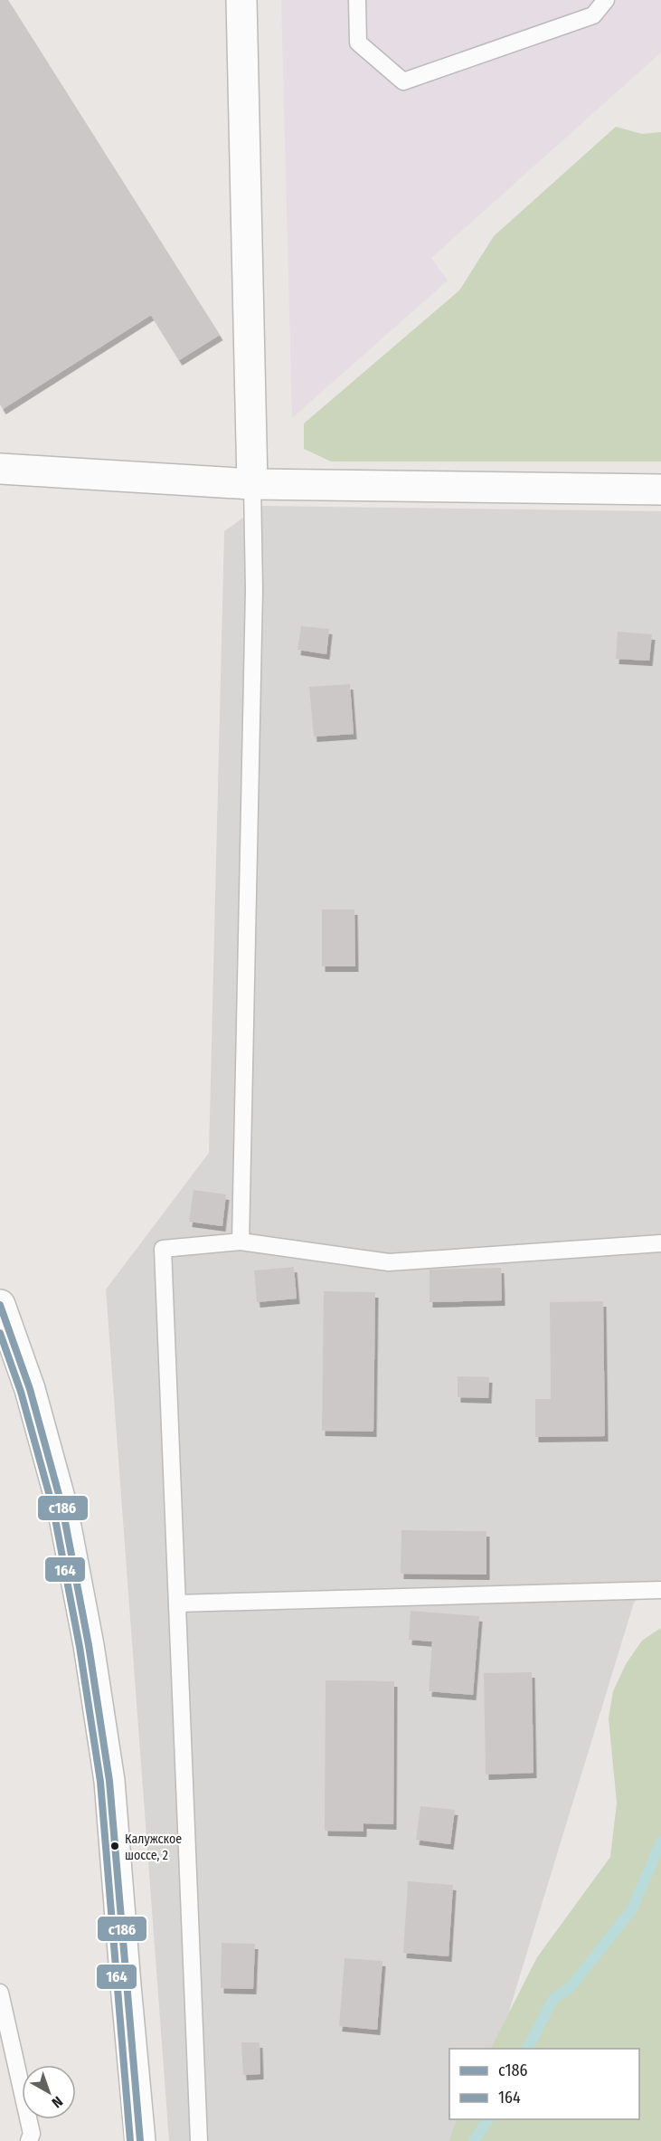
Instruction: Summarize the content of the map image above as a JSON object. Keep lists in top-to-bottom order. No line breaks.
{"places":["Калужское шоссе, 2"],"lines":["transit line с186","transit line 164"],"legend":["с186","164"],"north":"bottom right"}
